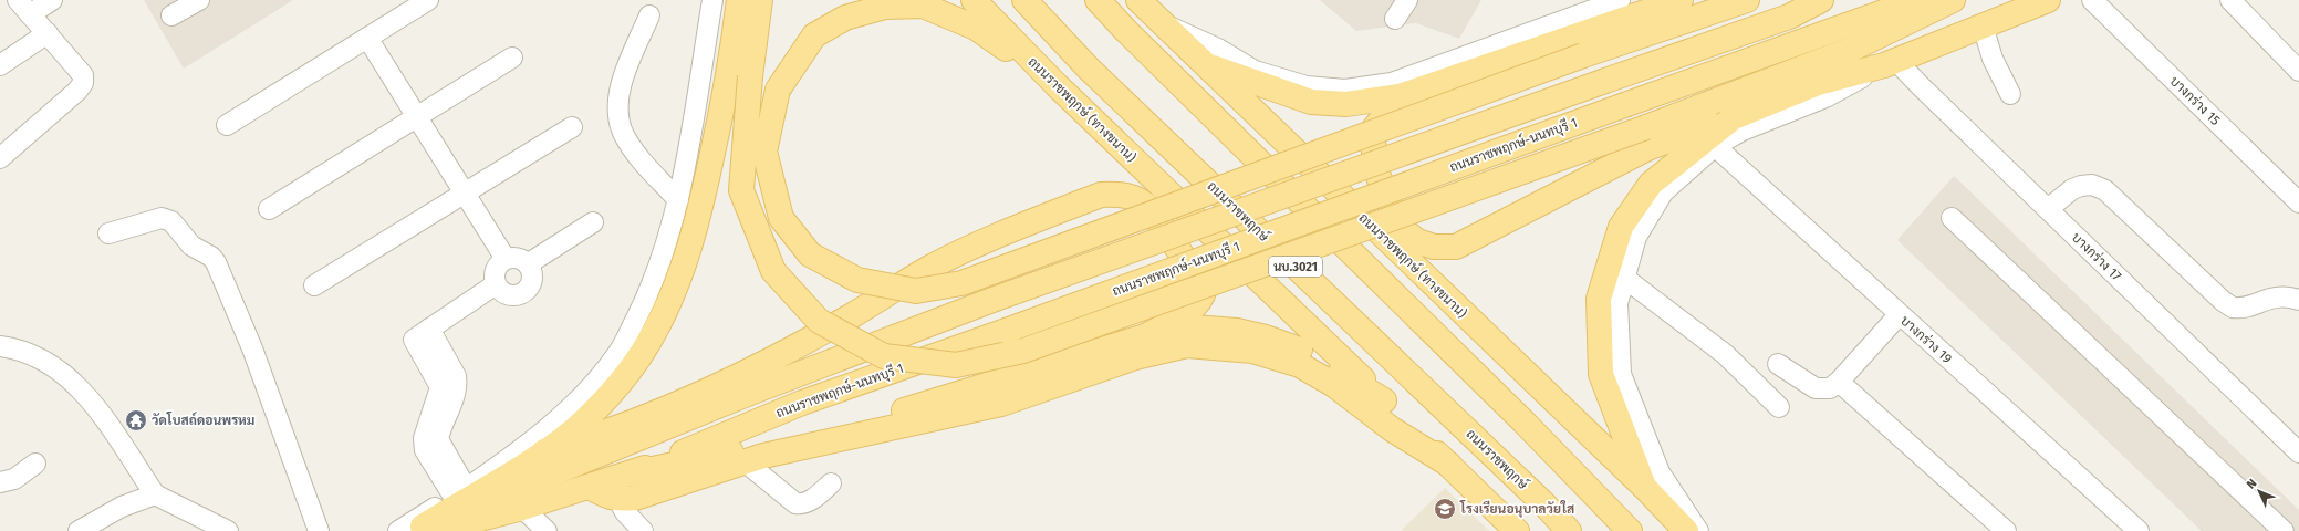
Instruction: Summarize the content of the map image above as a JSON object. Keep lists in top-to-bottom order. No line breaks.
{"streets":{"main road":["ถนนราชพฤกษ์ (ทางขนาน)","ถนนราชพฤกษ์-นนทบุรี 1","ถนนราชพฤกษ์","นบ.3021"],"street":["บางกร่าง 15","บางกร่าง 17","บางกร่าง 19"]},"places":{"temple":["วัดโบสถ์ดอนพรหม"],"school or university":["โรงเรียนอนุบาลวัยใส"]},"north":"top left"}
